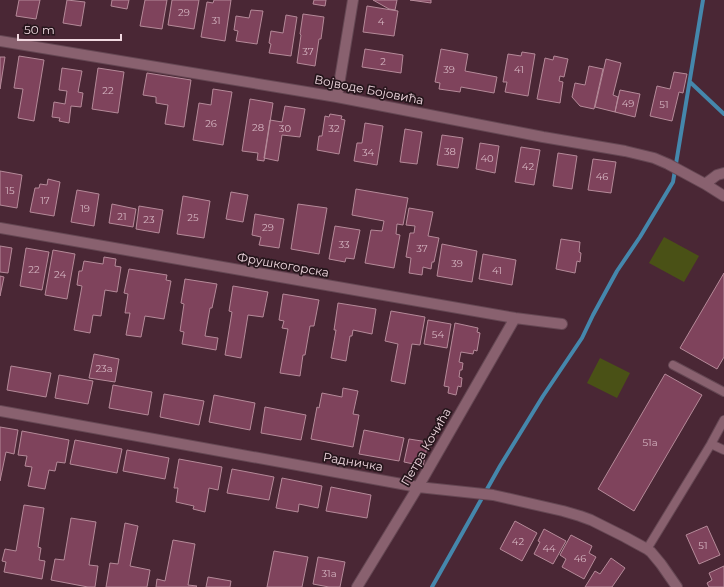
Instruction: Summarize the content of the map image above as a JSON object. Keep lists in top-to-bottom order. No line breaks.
{"streets":{"street":["Војводе Бојовића","Фрушкогорска","Петра Кочића","Радничка"]},"crossings":[["Фрушкогорска","Петра Кочића"],["Петра Кочића","Радничка"]],"house_numbers":["29","31","4","37","2","39","41","22","49","51","26","28","30","32","38","34","40","42","46","15","17","19","21","25","23","29","33","37","39","22","41","24","54","23a","51a","42","51","44","46","31a"],"scale_bar":"50 m"}
